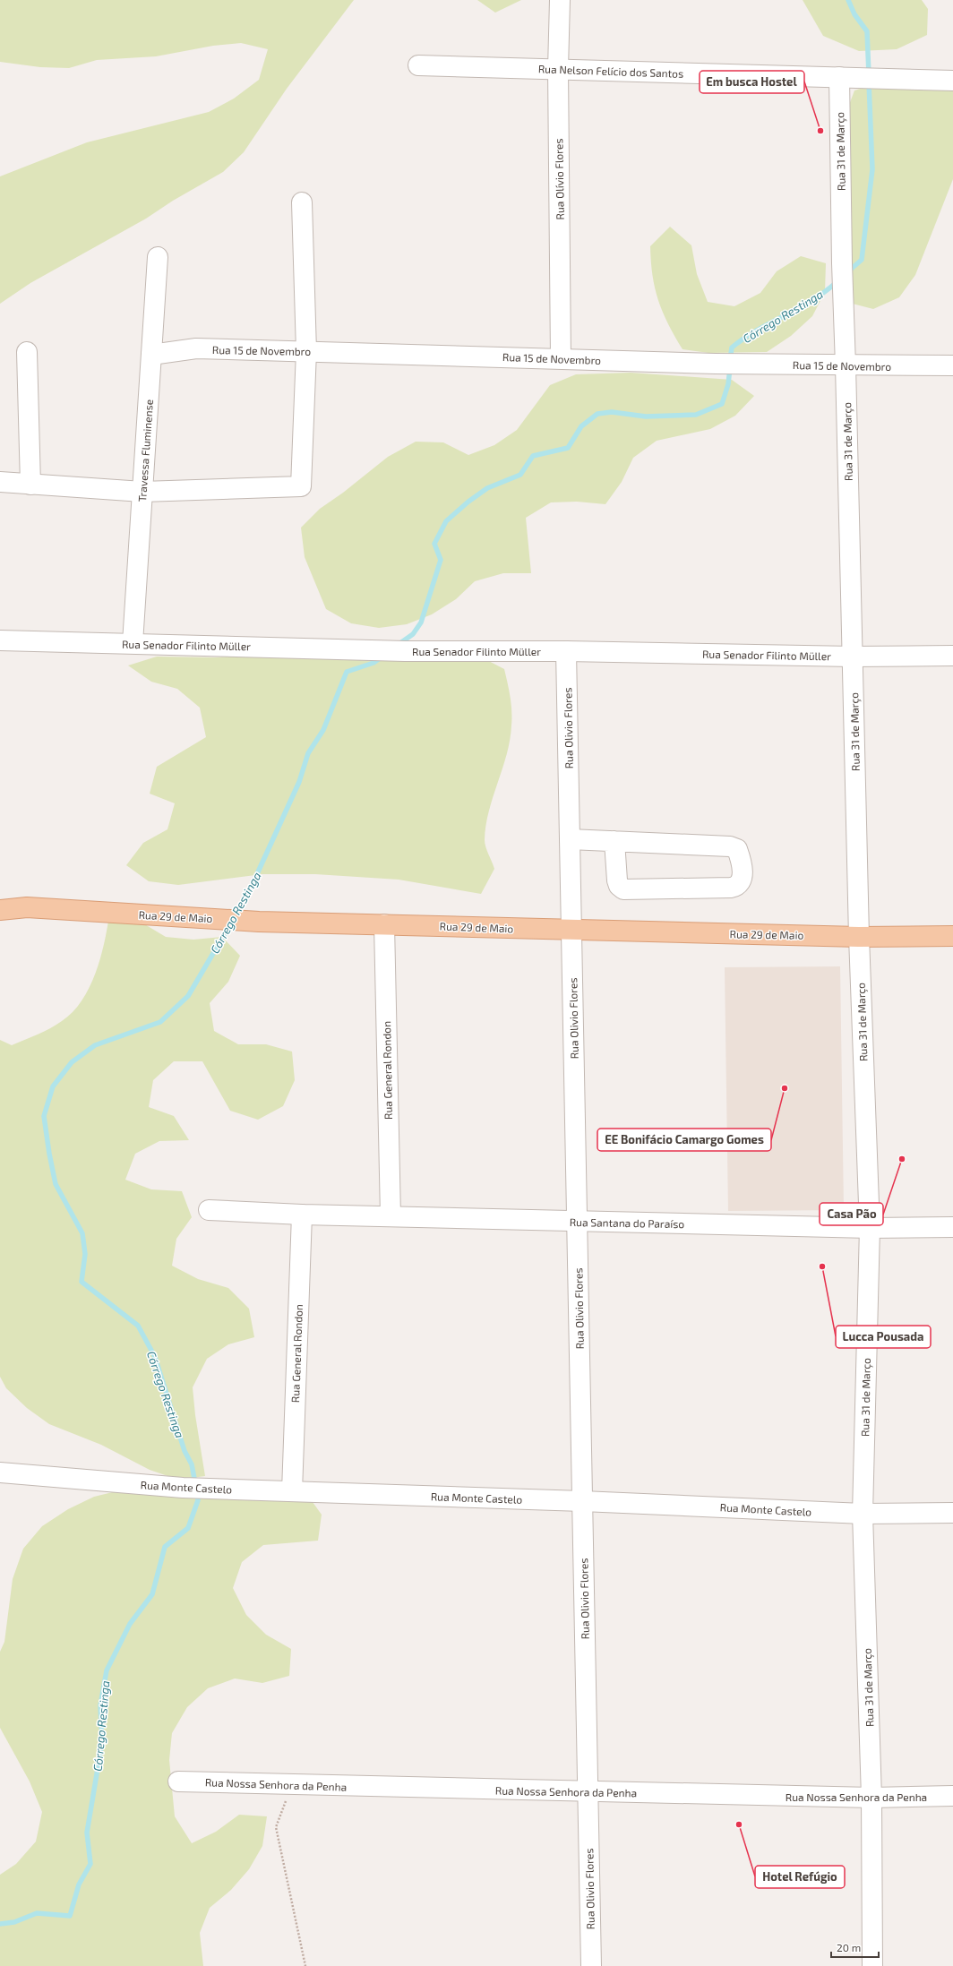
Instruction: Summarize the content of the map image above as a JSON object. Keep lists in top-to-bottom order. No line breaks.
{"streets":{"main road":["Rua 29 de Maio"],"street":["Rua Nelson Felício dos Santos","Rua 31 de Março","Rua Olívio Flores","Rua 15 de Novembro","Travessa Fluminense","Rua Senador Filinto Müller","Rua Olivio Flores","Rua General Rondon","Rua Santana do Paraíso","Rua Monte Castelo","Rua Nossa Senhora da Penha"]},"crossings":[["Rua Nelson Felício dos Santos","Rua 31 de Março"],["Rua Nelson Felício dos Santos","Rua Olívio Flores"],["Rua 31 de Março","Rua 15 de Novembro"],["Rua 31 de Março","Rua Senador Filinto Müller"],["Rua 31 de Março","Rua 29 de Maio"],["Rua 31 de Março","Rua Santana do Paraíso"],["Rua 31 de Março","Rua Monte Castelo"],["Rua 31 de Março","Rua Nossa Senhora da Penha"],["Rua Olívio Flores","Rua 15 de Novembro"],["Rua 15 de Novembro","Travessa Fluminense"],["Travessa Fluminense","Rua Senador Filinto Müller"],["Rua Senador Filinto Müller","Rua Olivio Flores"],["Rua Olivio Flores","Rua 29 de Maio"],["Rua Olivio Flores","Rua Santana do Paraíso"],["Rua Olivio Flores","Rua Monte Castelo"],["Rua Olivio Flores","Rua Nossa Senhora da Penha"],["Rua 29 de Maio","Rua General Rondon"],["Rua General Rondon","Rua Santana do Paraíso"],["Rua General Rondon","Rua Monte Castelo"]],"water":["Córrego Restinga"],"places":["Em busca Hostel","EE Bonifácio Camargo Gomes","Casa Pão","Lucca Pousada","Hotel Refúgio"],"scale_bar":"20 m"}
